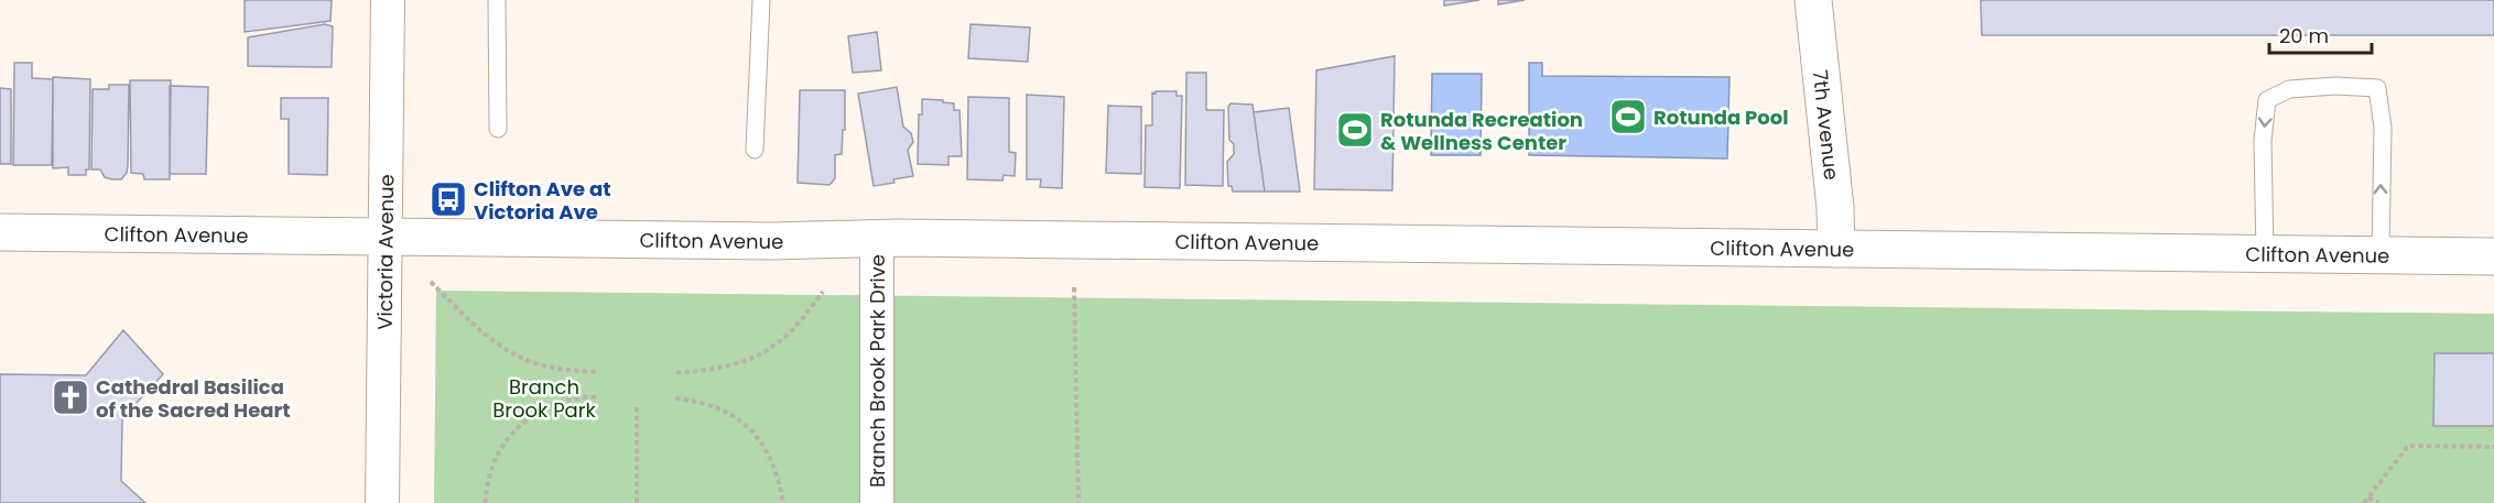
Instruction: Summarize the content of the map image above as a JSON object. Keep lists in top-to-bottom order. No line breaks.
{"streets":{"main road":["7th Avenue","Clifton Avenue"],"street":["Victoria Avenue","Branch Brook Park Drive"]},"crossings":[["7th Avenue","Clifton Avenue"],["Clifton Avenue","Victoria Avenue"],["Clifton Avenue","Branch Brook Park Drive"]],"parks":["Branch Brook Park"],"places":{"sports":["Rotunda Pool","Rotunda Recreation & Wellness Center"],"bus stop":["Clifton Ave at Victoria Ave"],"church":["Cathedral Basilica of the Sacred Heart"]},"scale_bar":"20 m"}
